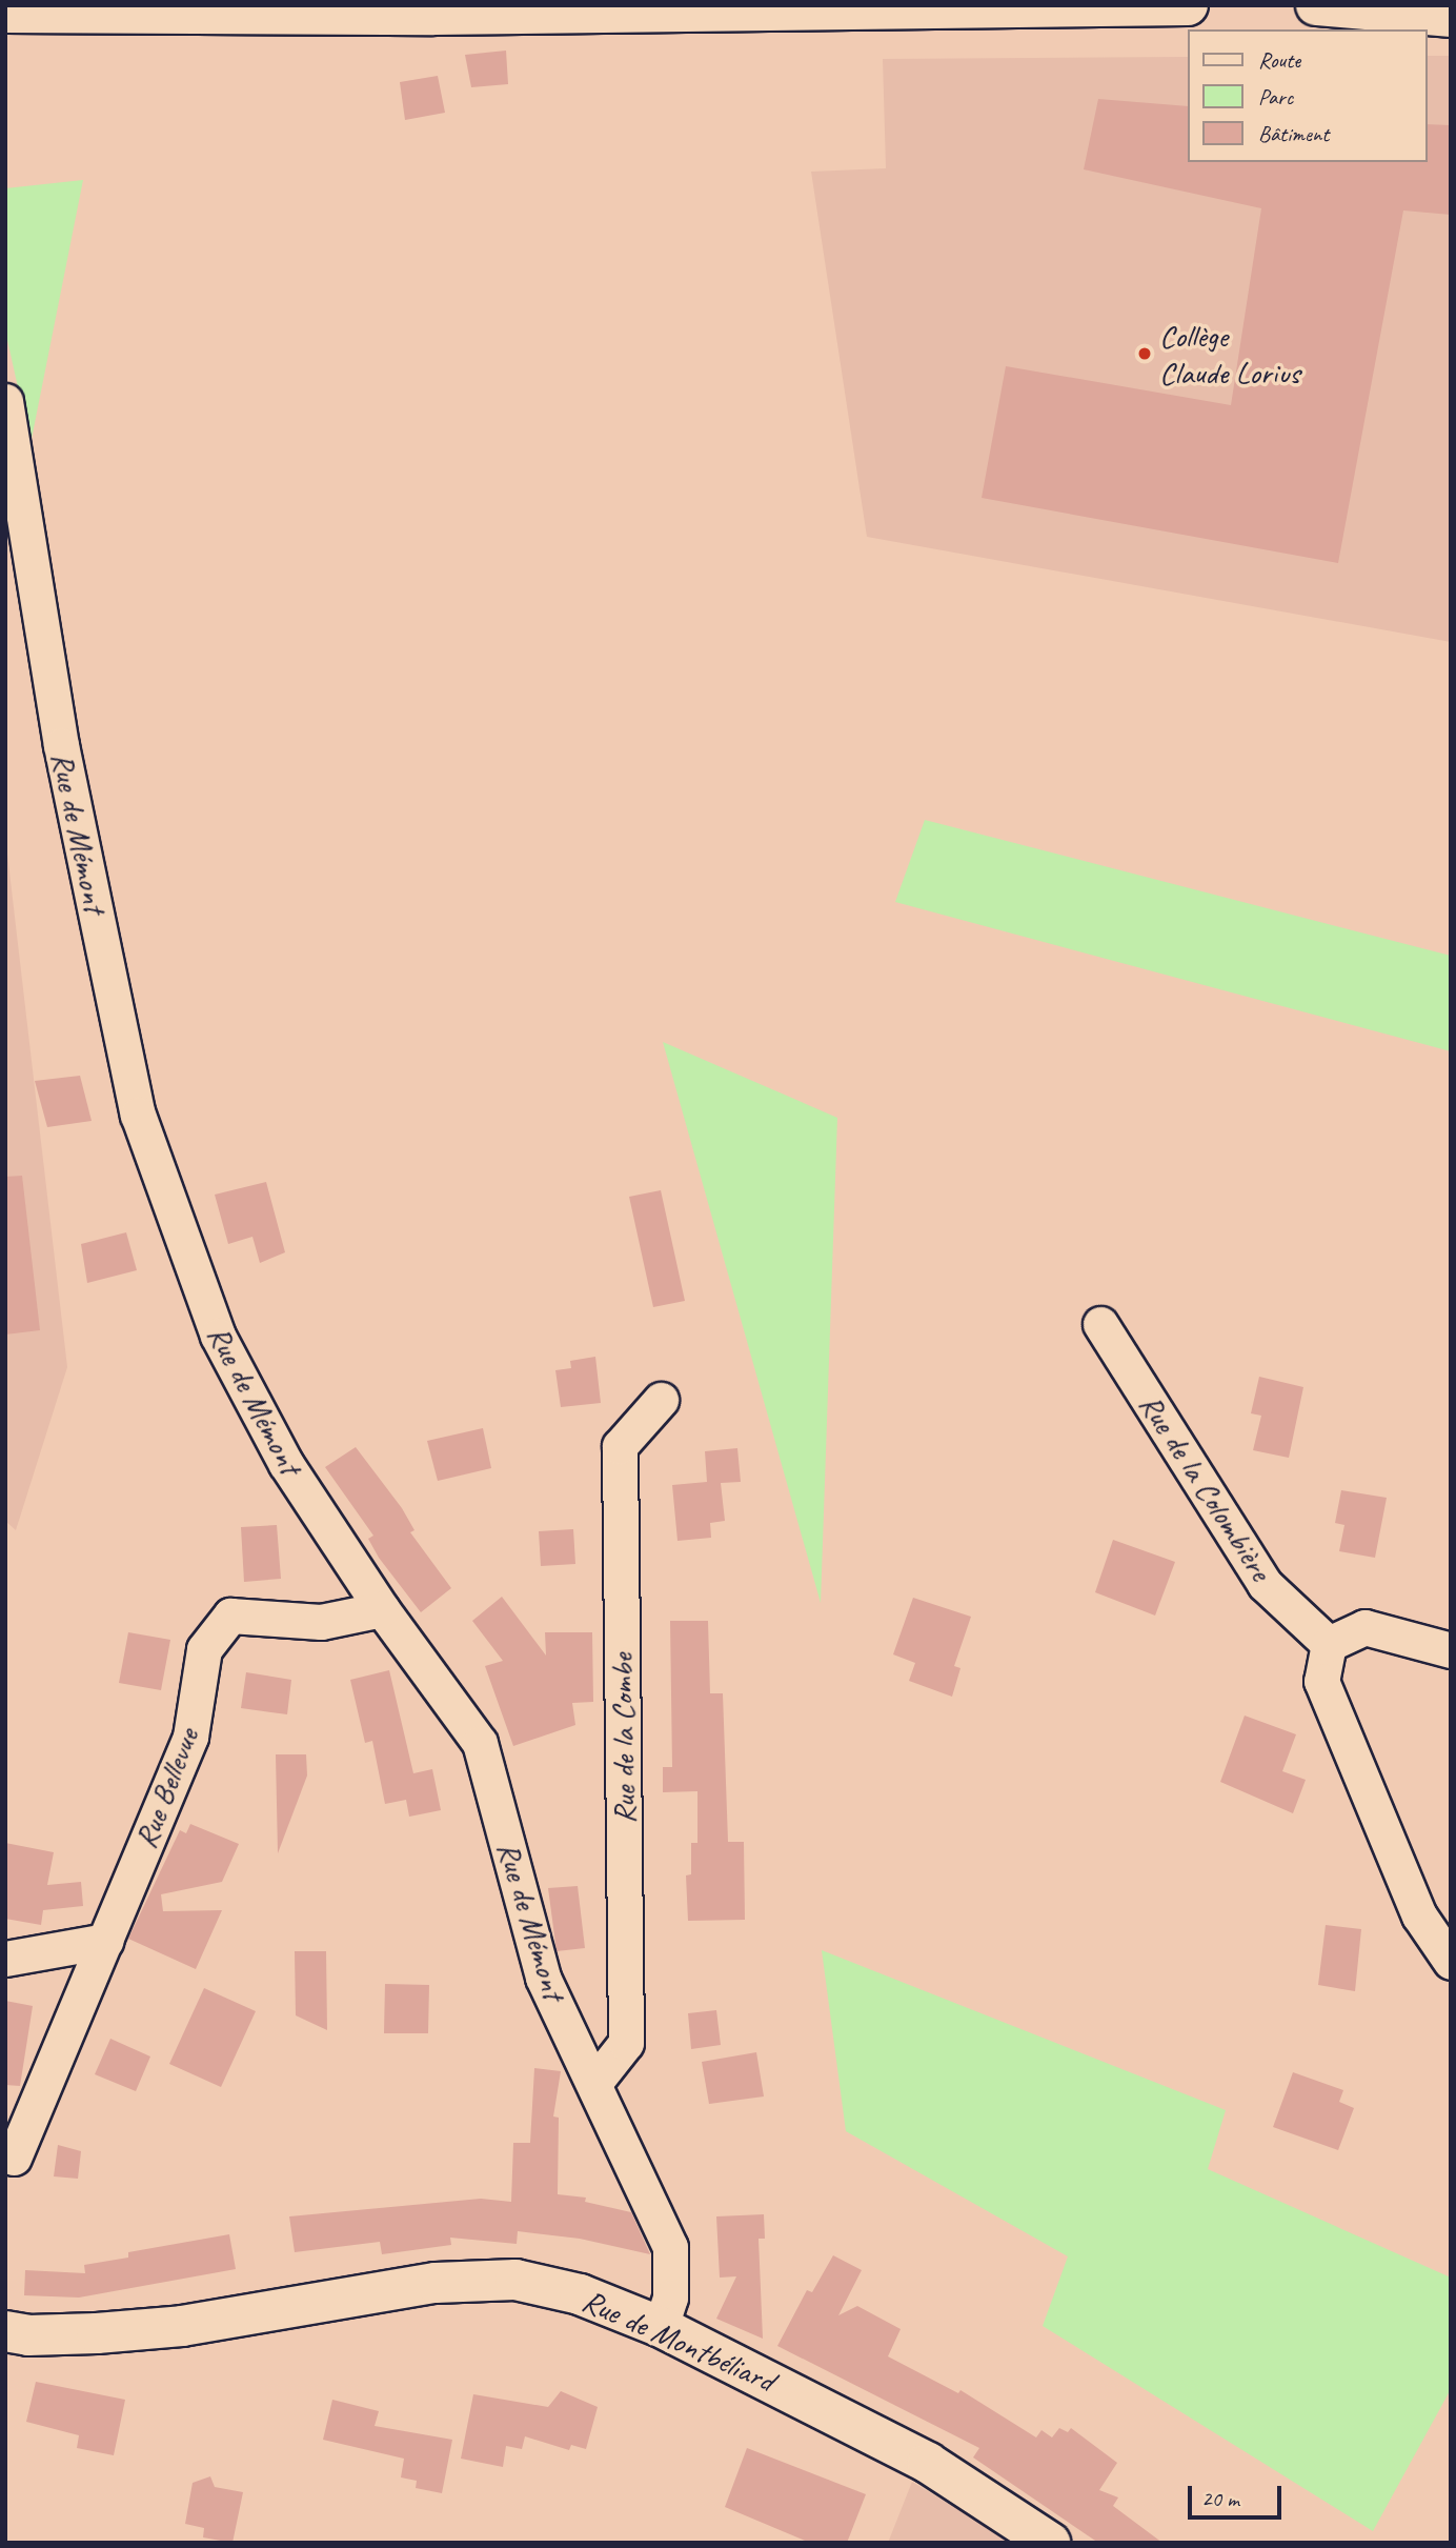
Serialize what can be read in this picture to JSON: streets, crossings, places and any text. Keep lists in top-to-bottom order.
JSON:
{
  "streets": {
    "street": [
      "Rue de Mémont",
      "Rue de la Colombière",
      "Rue de la Combe",
      "Rue Bellevue",
      "Rue de Montbéliard"
    ]
  },
  "crossings": [
    ["Rue de Mémont", "Rue de la Combe"],
    ["Rue de Mémont", "Rue Bellevue"],
    ["Rue de Mémont", "Rue de Montbéliard"]
  ],
  "places": ["Collège Claude Lorius"],
  "legend": ["Route", "Parc", "Bâtiment"],
  "scale_bar": "20 m"
}
